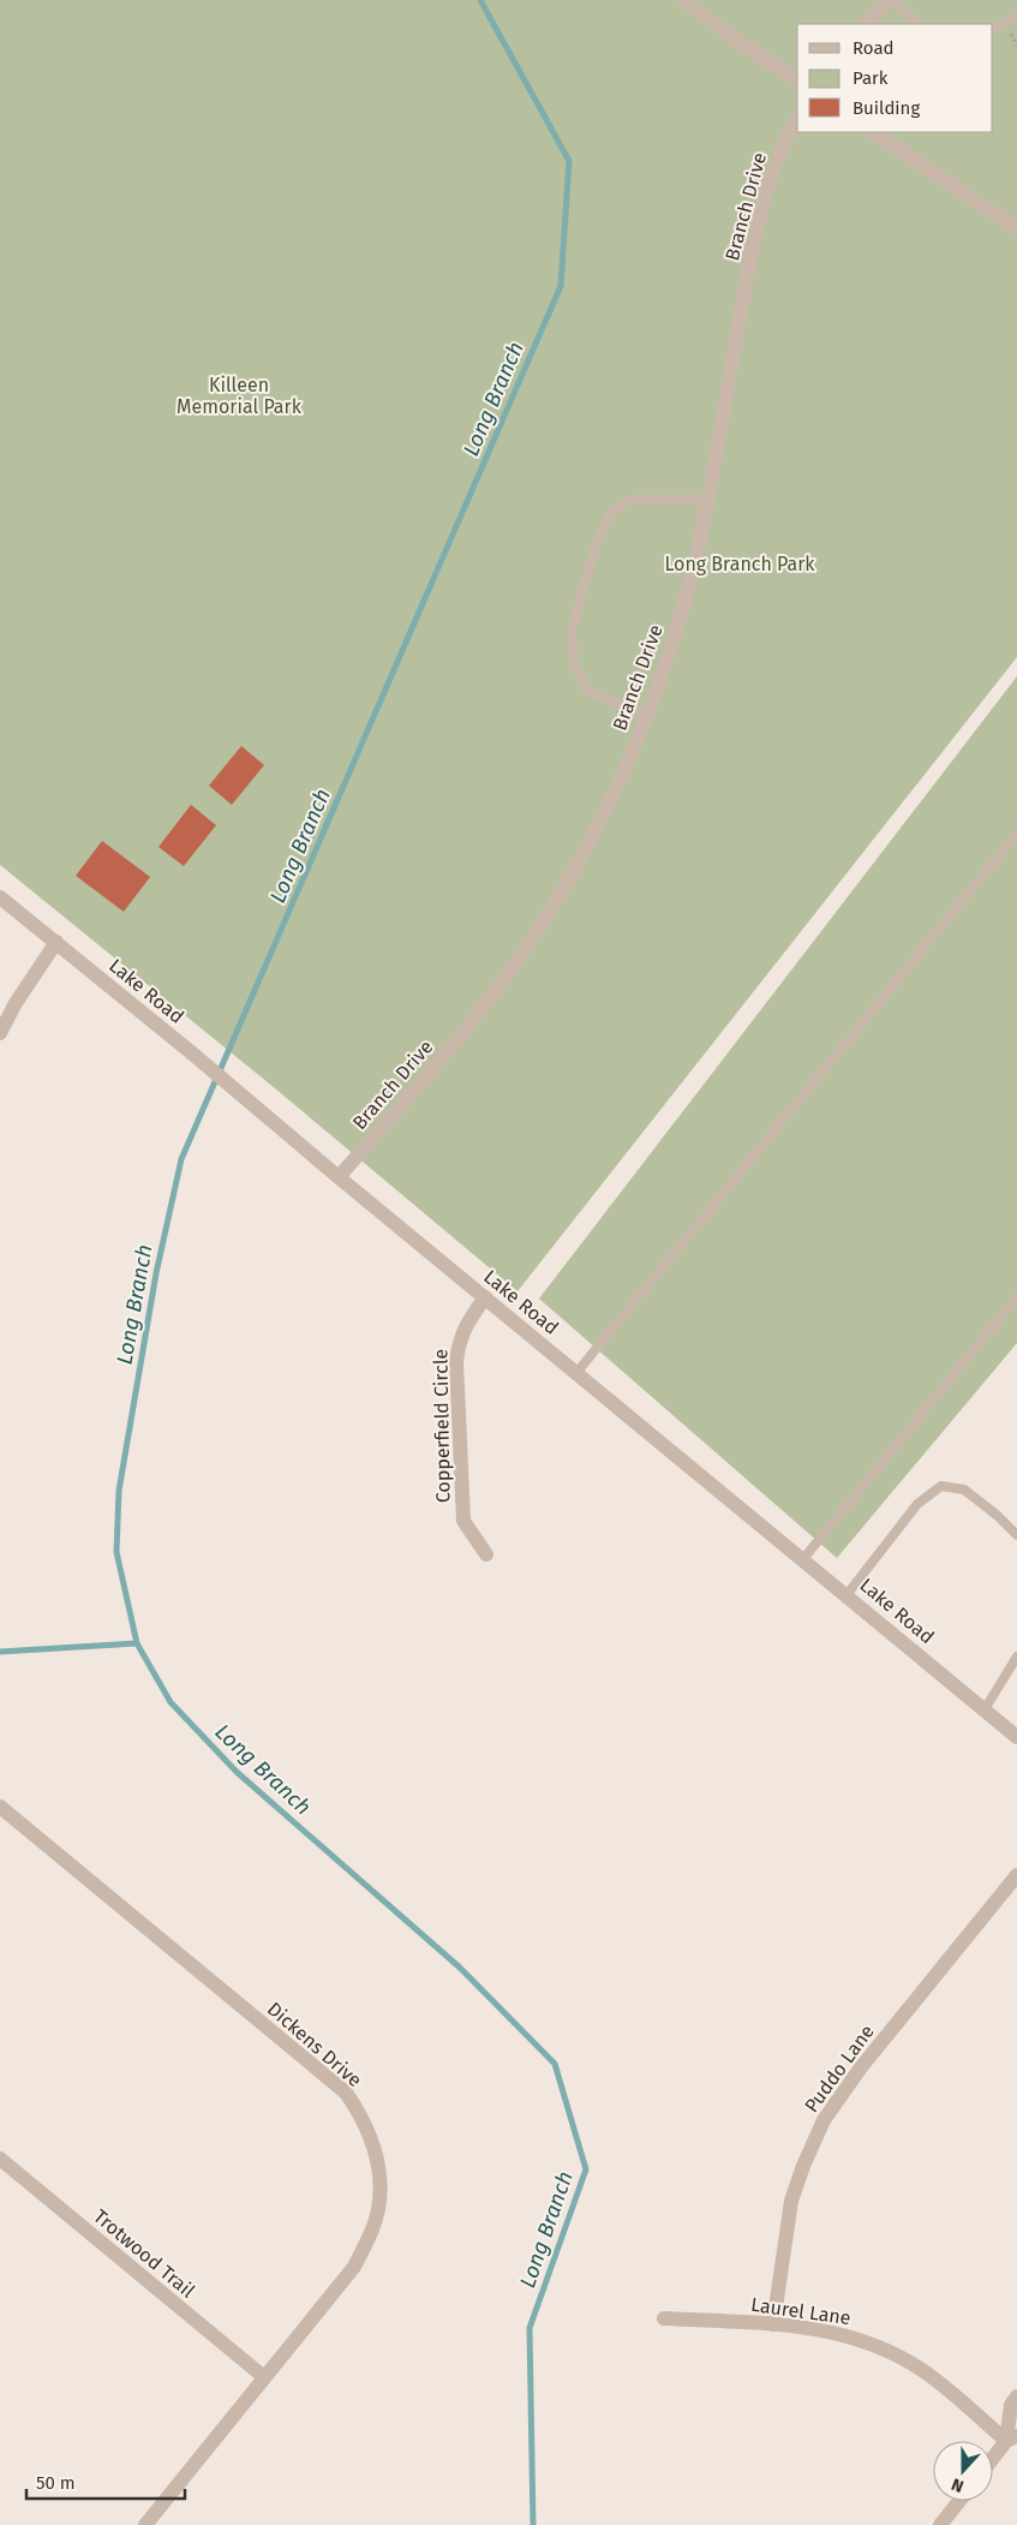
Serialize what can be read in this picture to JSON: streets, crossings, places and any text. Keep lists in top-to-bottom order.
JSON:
{
  "streets": {
    "street": [
      "Branch Drive",
      "Lake Road",
      "Copperfield Circle",
      "Dickens Drive",
      "Puddo Lane",
      "Trotwood Trail",
      "Laurel Lane"
    ]
  },
  "crossings": [
    ["Branch Drive", "Lake Road"],
    ["Lake Road", "Copperfield Circle"],
    ["Dickens Drive", "Trotwood Trail"],
    ["Puddo Lane", "Laurel Lane"]
  ],
  "water": ["Long Branch"],
  "parks": ["Killeen Memorial Park", "Long Branch Park"],
  "legend": ["Road", "Park", "Building"],
  "scale_bar": "50 m",
  "north": "bottom"
}
